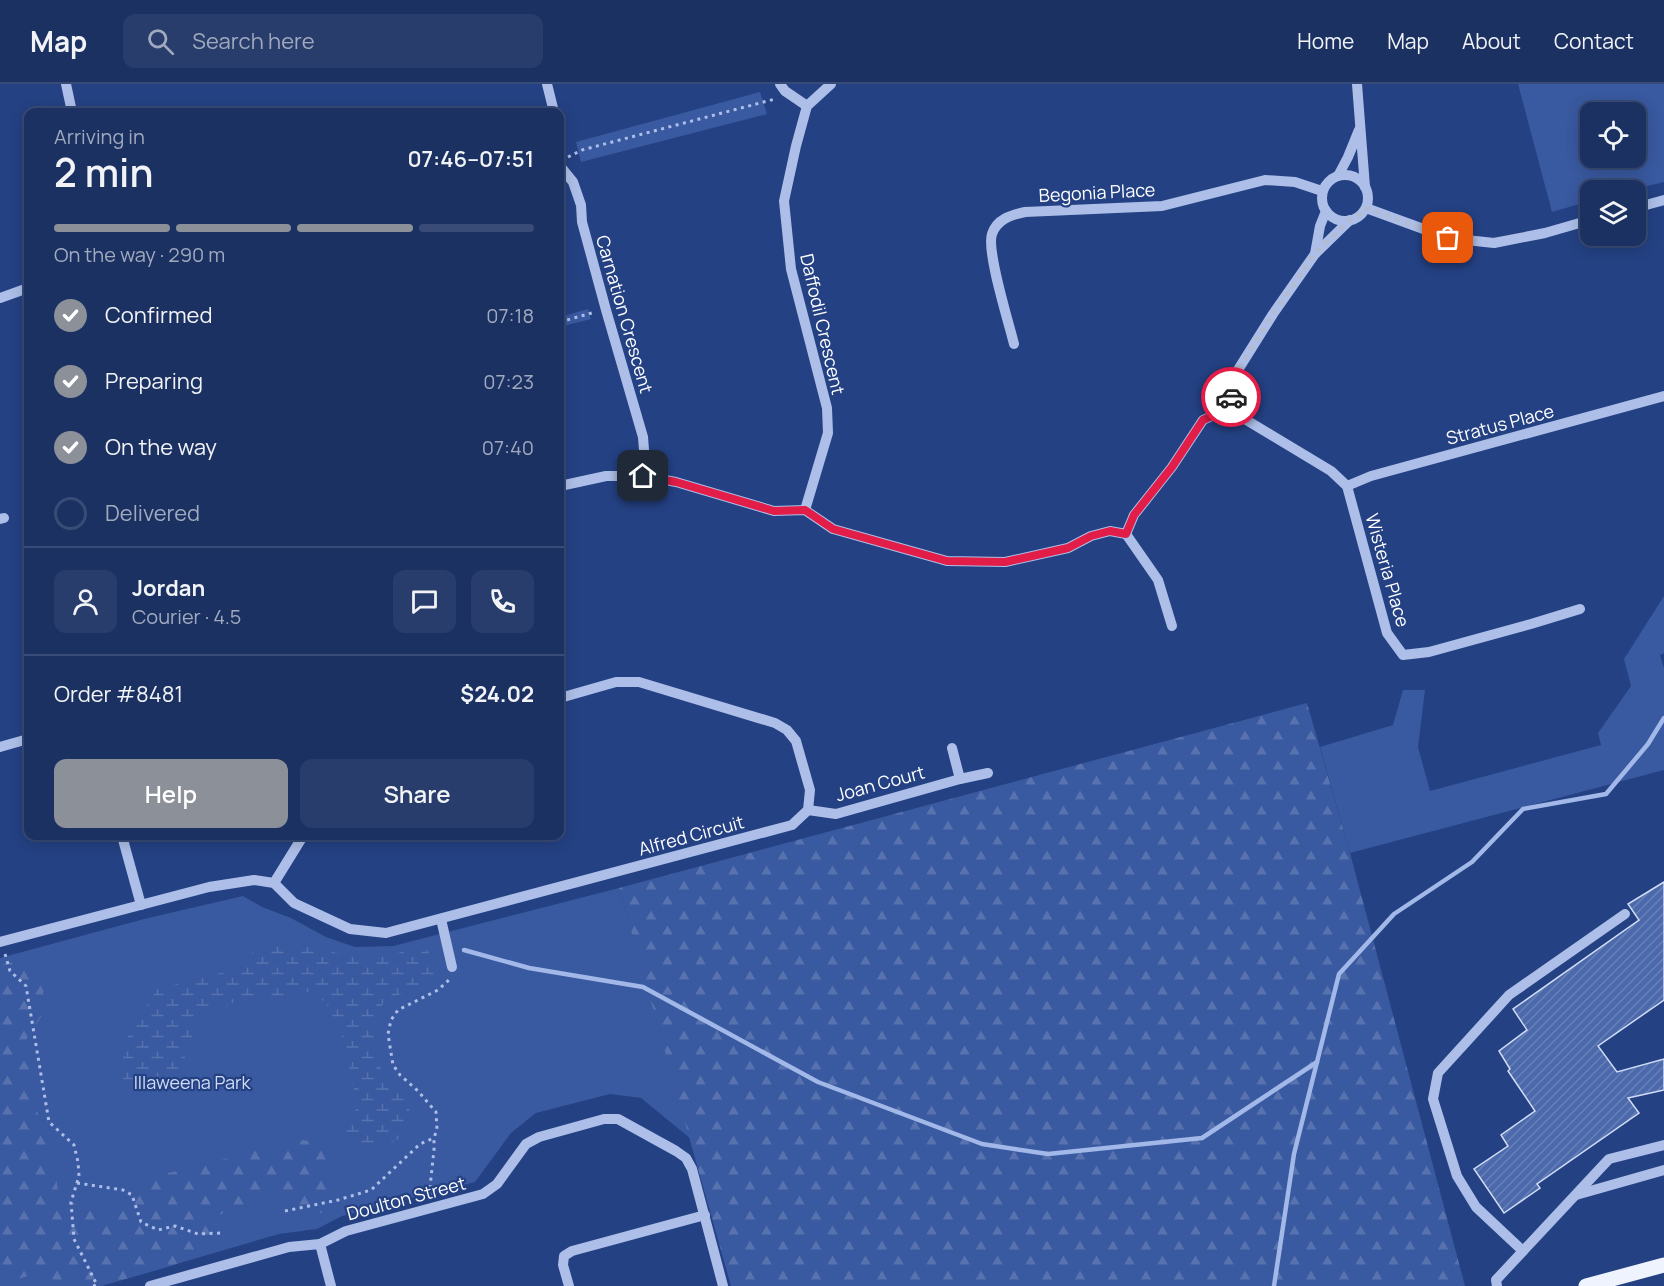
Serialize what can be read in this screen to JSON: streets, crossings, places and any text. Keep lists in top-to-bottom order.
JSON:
{
  "streets": {
    "street": [
      "Begonia Place",
      "Carnation Crescent",
      "Daffodil Crescent",
      "Stratus Place",
      "Wisteria Place",
      "Joan Court",
      "Alfred Circuit",
      "Doulton Street"
    ]
  },
  "crossings": [
    ["Stratus Place", "Wisteria Place"],
    ["Joan Court", "Alfred Circuit"]
  ],
  "parks": ["Illaweena Park"],
  "page": {
    "header": "Map",
    "search": "Search here",
    "nav": [
      "Home",
      "Map",
      "About",
      "Contact"
    ],
    "heading": ["2 min", "Arriving in", "07:46–07:51"],
    "panel": [
      "Jordan",
      "Courier · 4.5",
      "Order #8481",
      "$24.02"
    ],
    "bar": "On the way · 290 m",
    "list": [
      ["Confirmed", "07:18"],
      ["Preparing", "07:23"],
      ["On the way", "07:40"],
      "Delivered"
    ],
    "buttons": ["Help", "Share"]
  }
}
